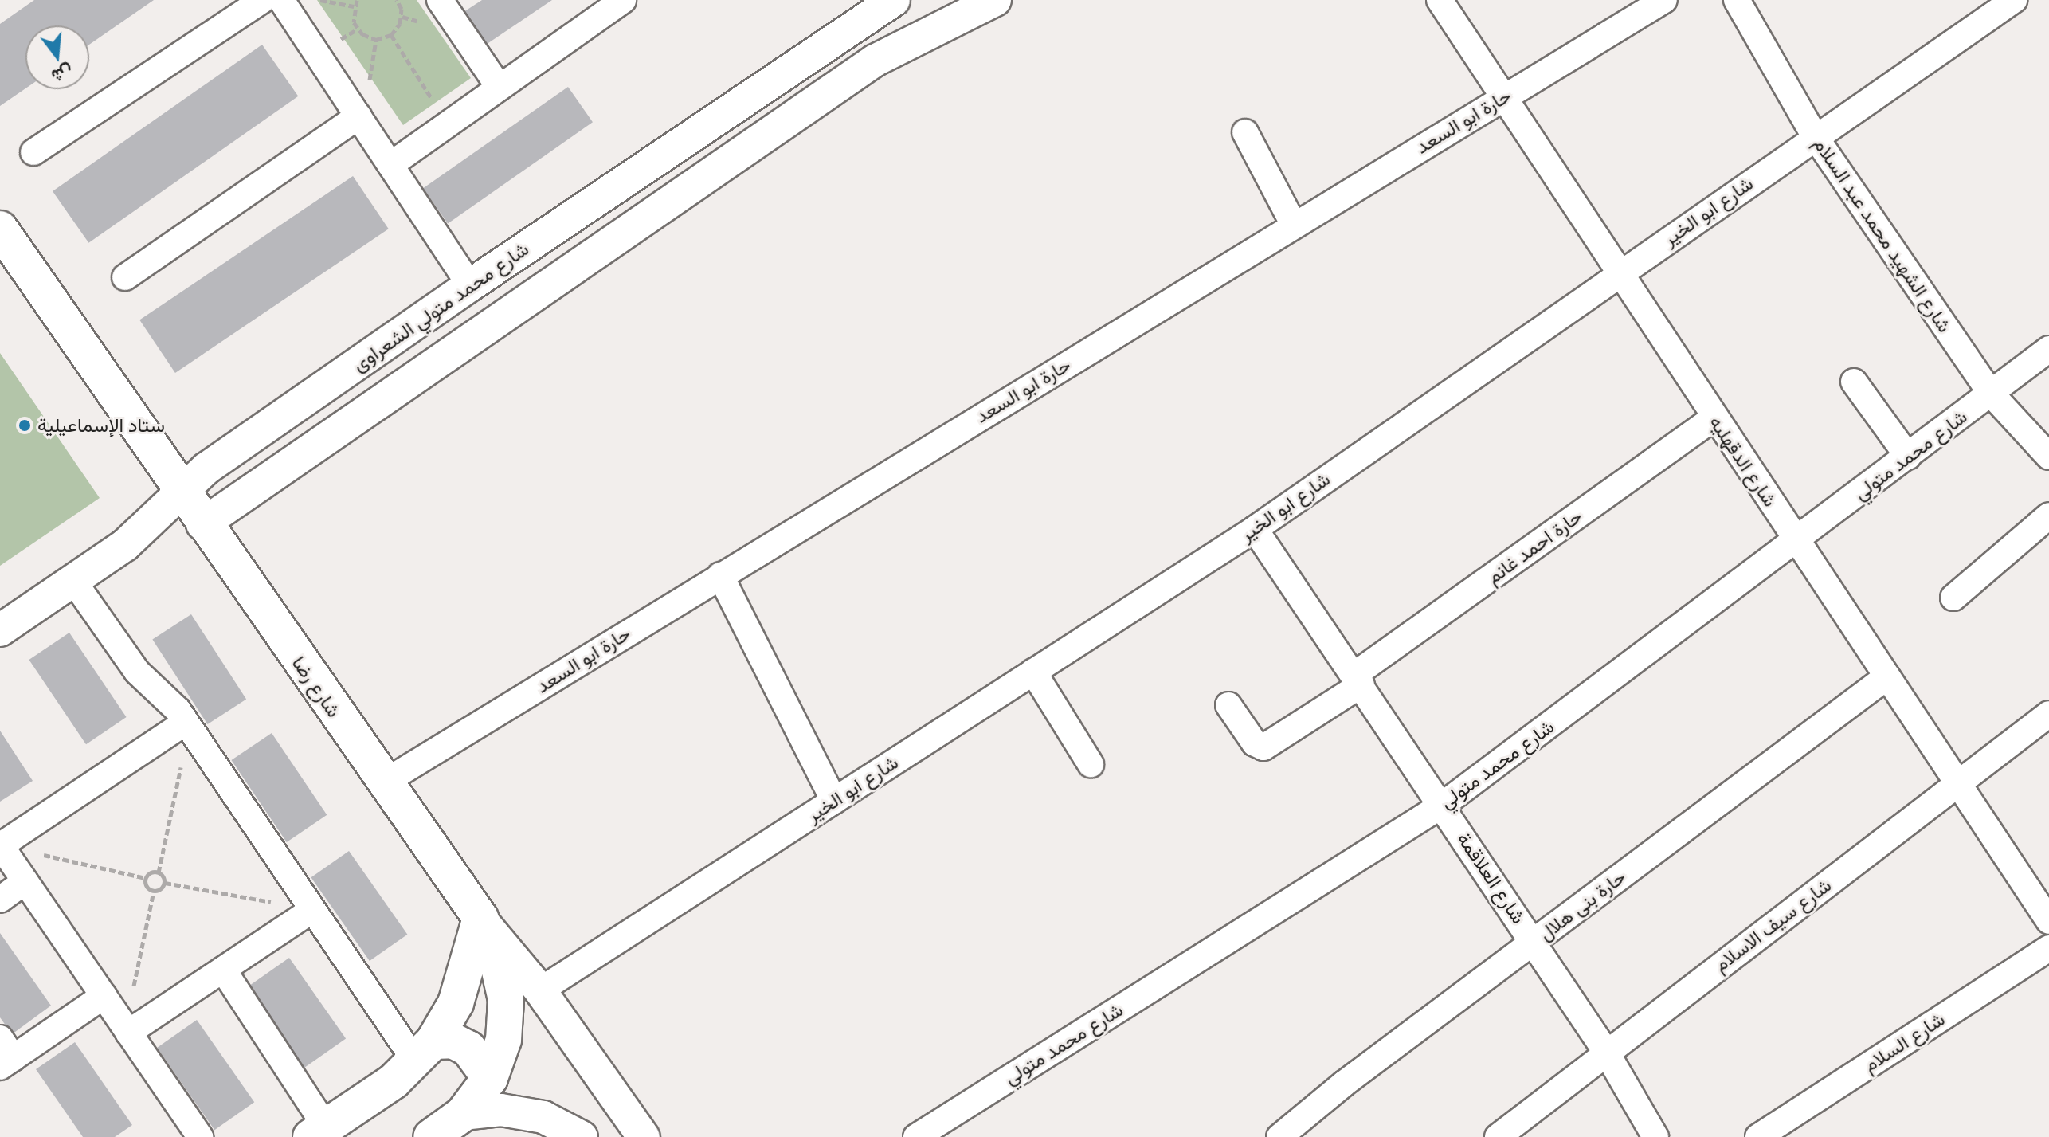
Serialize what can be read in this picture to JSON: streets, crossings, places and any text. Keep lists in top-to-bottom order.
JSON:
{
  "streets": {
    "main road": ["شارع رضا"],
    "street": [
      "حارة ابو السعد",
      "شارع ابو الخير",
      "شارع الشهيد محمد عبد السلام",
      "شارع محمد متولي الشعراوى",
      "شارع محمد متولي",
      "شارع الدقهليه",
      "حارة احمد غانم",
      "شارع العلاقمة",
      "حارة بنى هلال",
      "شارع سيف الاسلام",
      "شارع السلام"
    ]
  },
  "crossings": [
    ["حارة ابو السعد", "شارع الدقهليه"],
    ["حارة ابو السعد", "شارع رضا"],
    ["شارع ابو الخير", "شارع الشهيد محمد عبد السلام"],
    ["شارع ابو الخير", "شارع الدقهليه"],
    ["شارع ابو الخير", "شارع رضا"],
    ["شارع ابو الخير", "شارع العلاقمة"],
    ["شارع الشهيد محمد عبد السلام", "شارع محمد متولي"],
    ["شارع محمد متولي الشعراوى", "شارع رضا"],
    ["شارع محمد متولي", "شارع الدقهليه"],
    ["شارع محمد متولي", "شارع العلاقمة"],
    ["شارع الدقهليه", "حارة احمد غانم"],
    ["شارع الدقهليه", "حارة بنى هلال"],
    ["شارع الدقهليه", "شارع سيف الاسلام"],
    ["حارة احمد غانم", "شارع العلاقمة"],
    ["شارع العلاقمة", "حارة بنى هلال"],
    ["شارع العلاقمة", "شارع سيف الاسلام"]
  ],
  "places": ["ستاد الإسماعيلية"],
  "north": "bottom"
}
